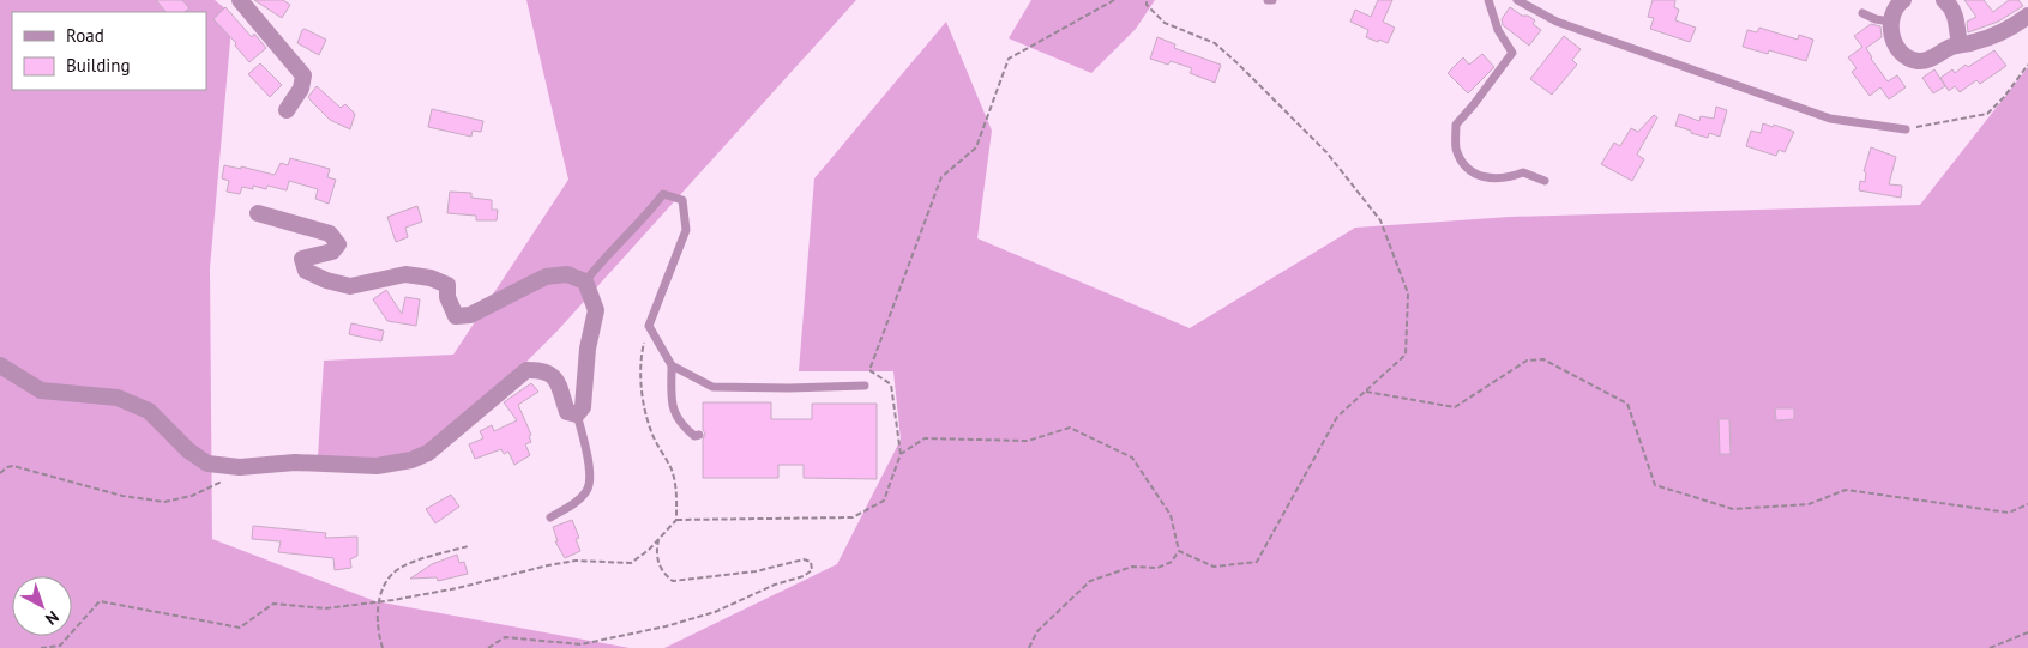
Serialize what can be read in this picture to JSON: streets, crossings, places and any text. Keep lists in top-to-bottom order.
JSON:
{
  "legend": ["Road", "Building"],
  "north": "bottom right"
}
